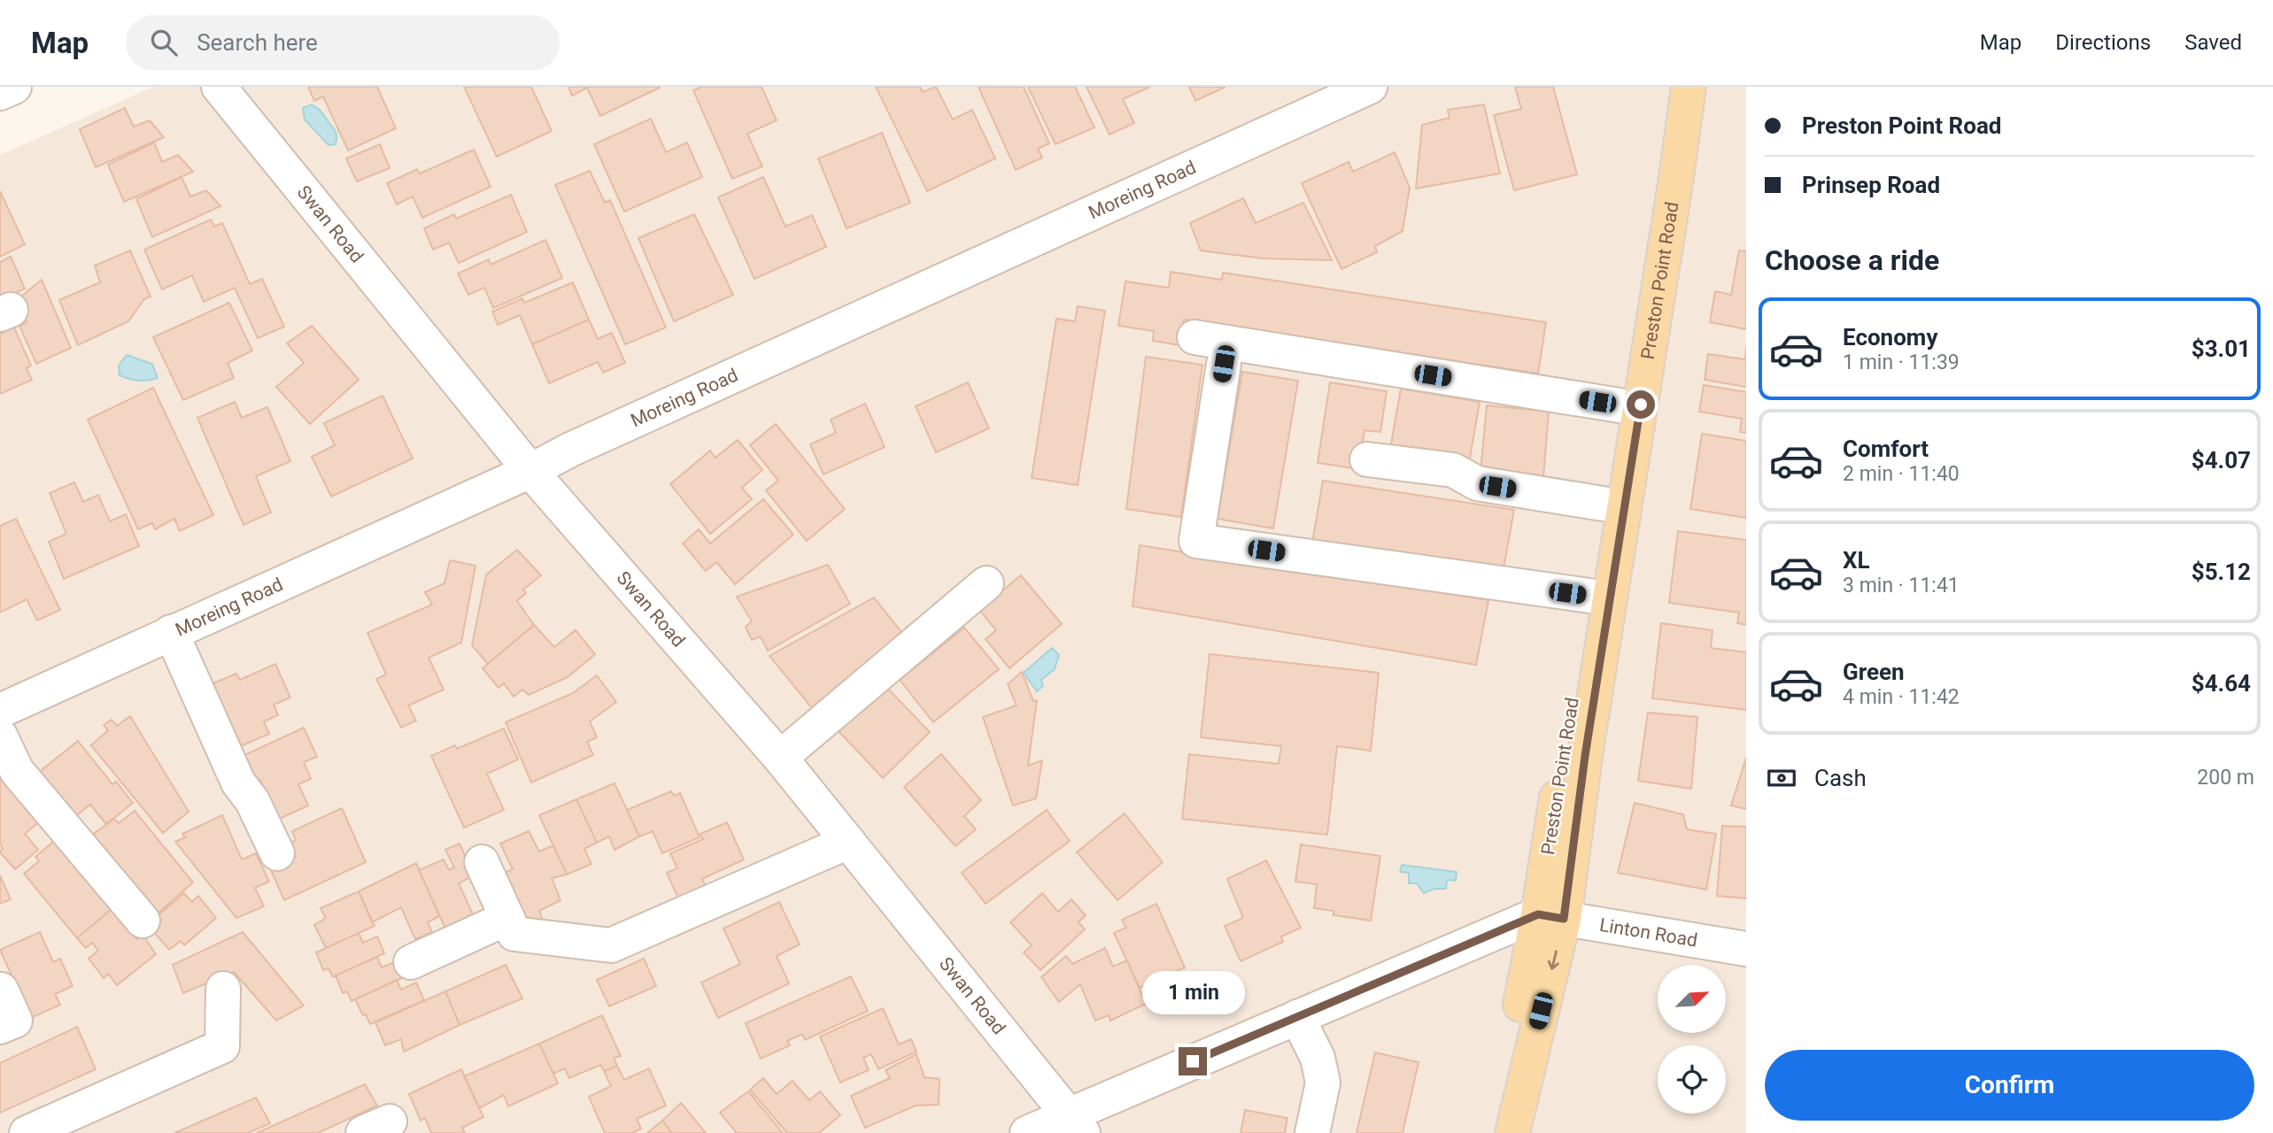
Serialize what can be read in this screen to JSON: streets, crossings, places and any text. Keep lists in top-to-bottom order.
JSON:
{
  "streets": {
    "main road": ["Preston Point Road"],
    "street": ["Moreing Road", "Swan Road", "Linton Road"]
  },
  "crossings": [
    ["Moreing Road", "Swan Road"],
    ["Preston Point Road", "Linton Road"]
  ],
  "north": "top right",
  "page": {
    "header": "Map",
    "search": "Search here",
    "nav": ["Map", "Directions", "Saved"],
    "banner": ["Preston Point Road", "Prinsep Road"],
    "heading": "Choose a ride",
    "list": [
      {
        "name": "Economy",
        "note": "1 min · 11:39",
        "value": "$3.01"
      },
      {
        "name": "Comfort",
        "note": "2 min · 11:40",
        "value": "$4.07"
      },
      {
        "name": "XL",
        "note": "3 min · 11:41",
        "value": "$5.12"
      },
      {
        "name": "Green",
        "note": "4 min · 11:42",
        "value": "$4.64"
      }
    ],
    "pay": ["Cash", "200 m"],
    "bubble": "1 min",
    "buttons": "Confirm"
  }
}
